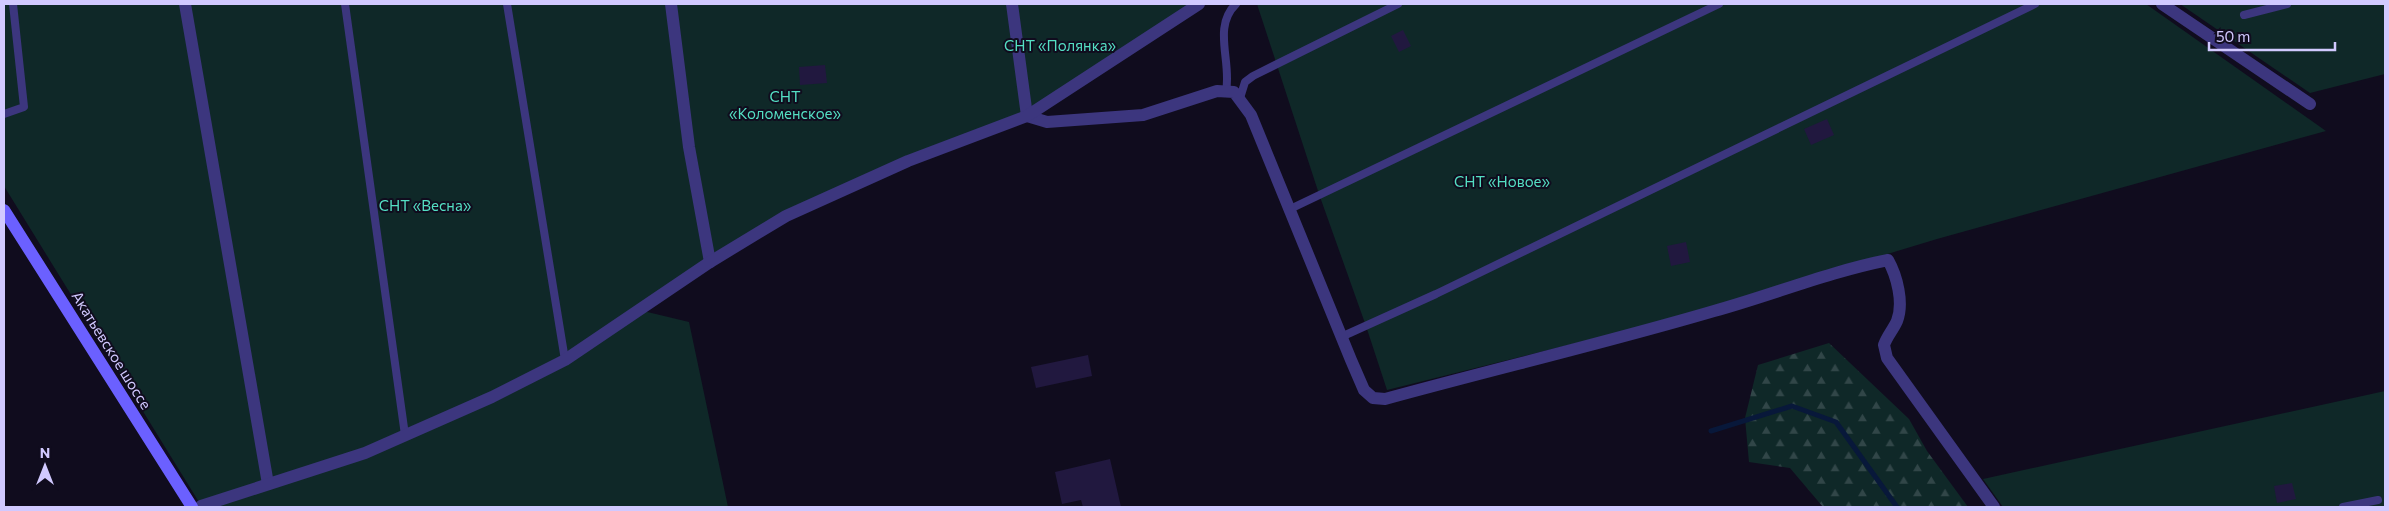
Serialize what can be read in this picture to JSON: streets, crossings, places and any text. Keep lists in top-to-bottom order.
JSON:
{
  "streets": {
    "main road": ["Акатьевское шоссе"]
  },
  "parks": [
    "СНТ «Полянка»",
    "СНТ «Коломенское»",
    "СНТ «Новое»",
    "СНТ «Весна»"
  ],
  "scale_bar": "50 m",
  "north": "top"
}
